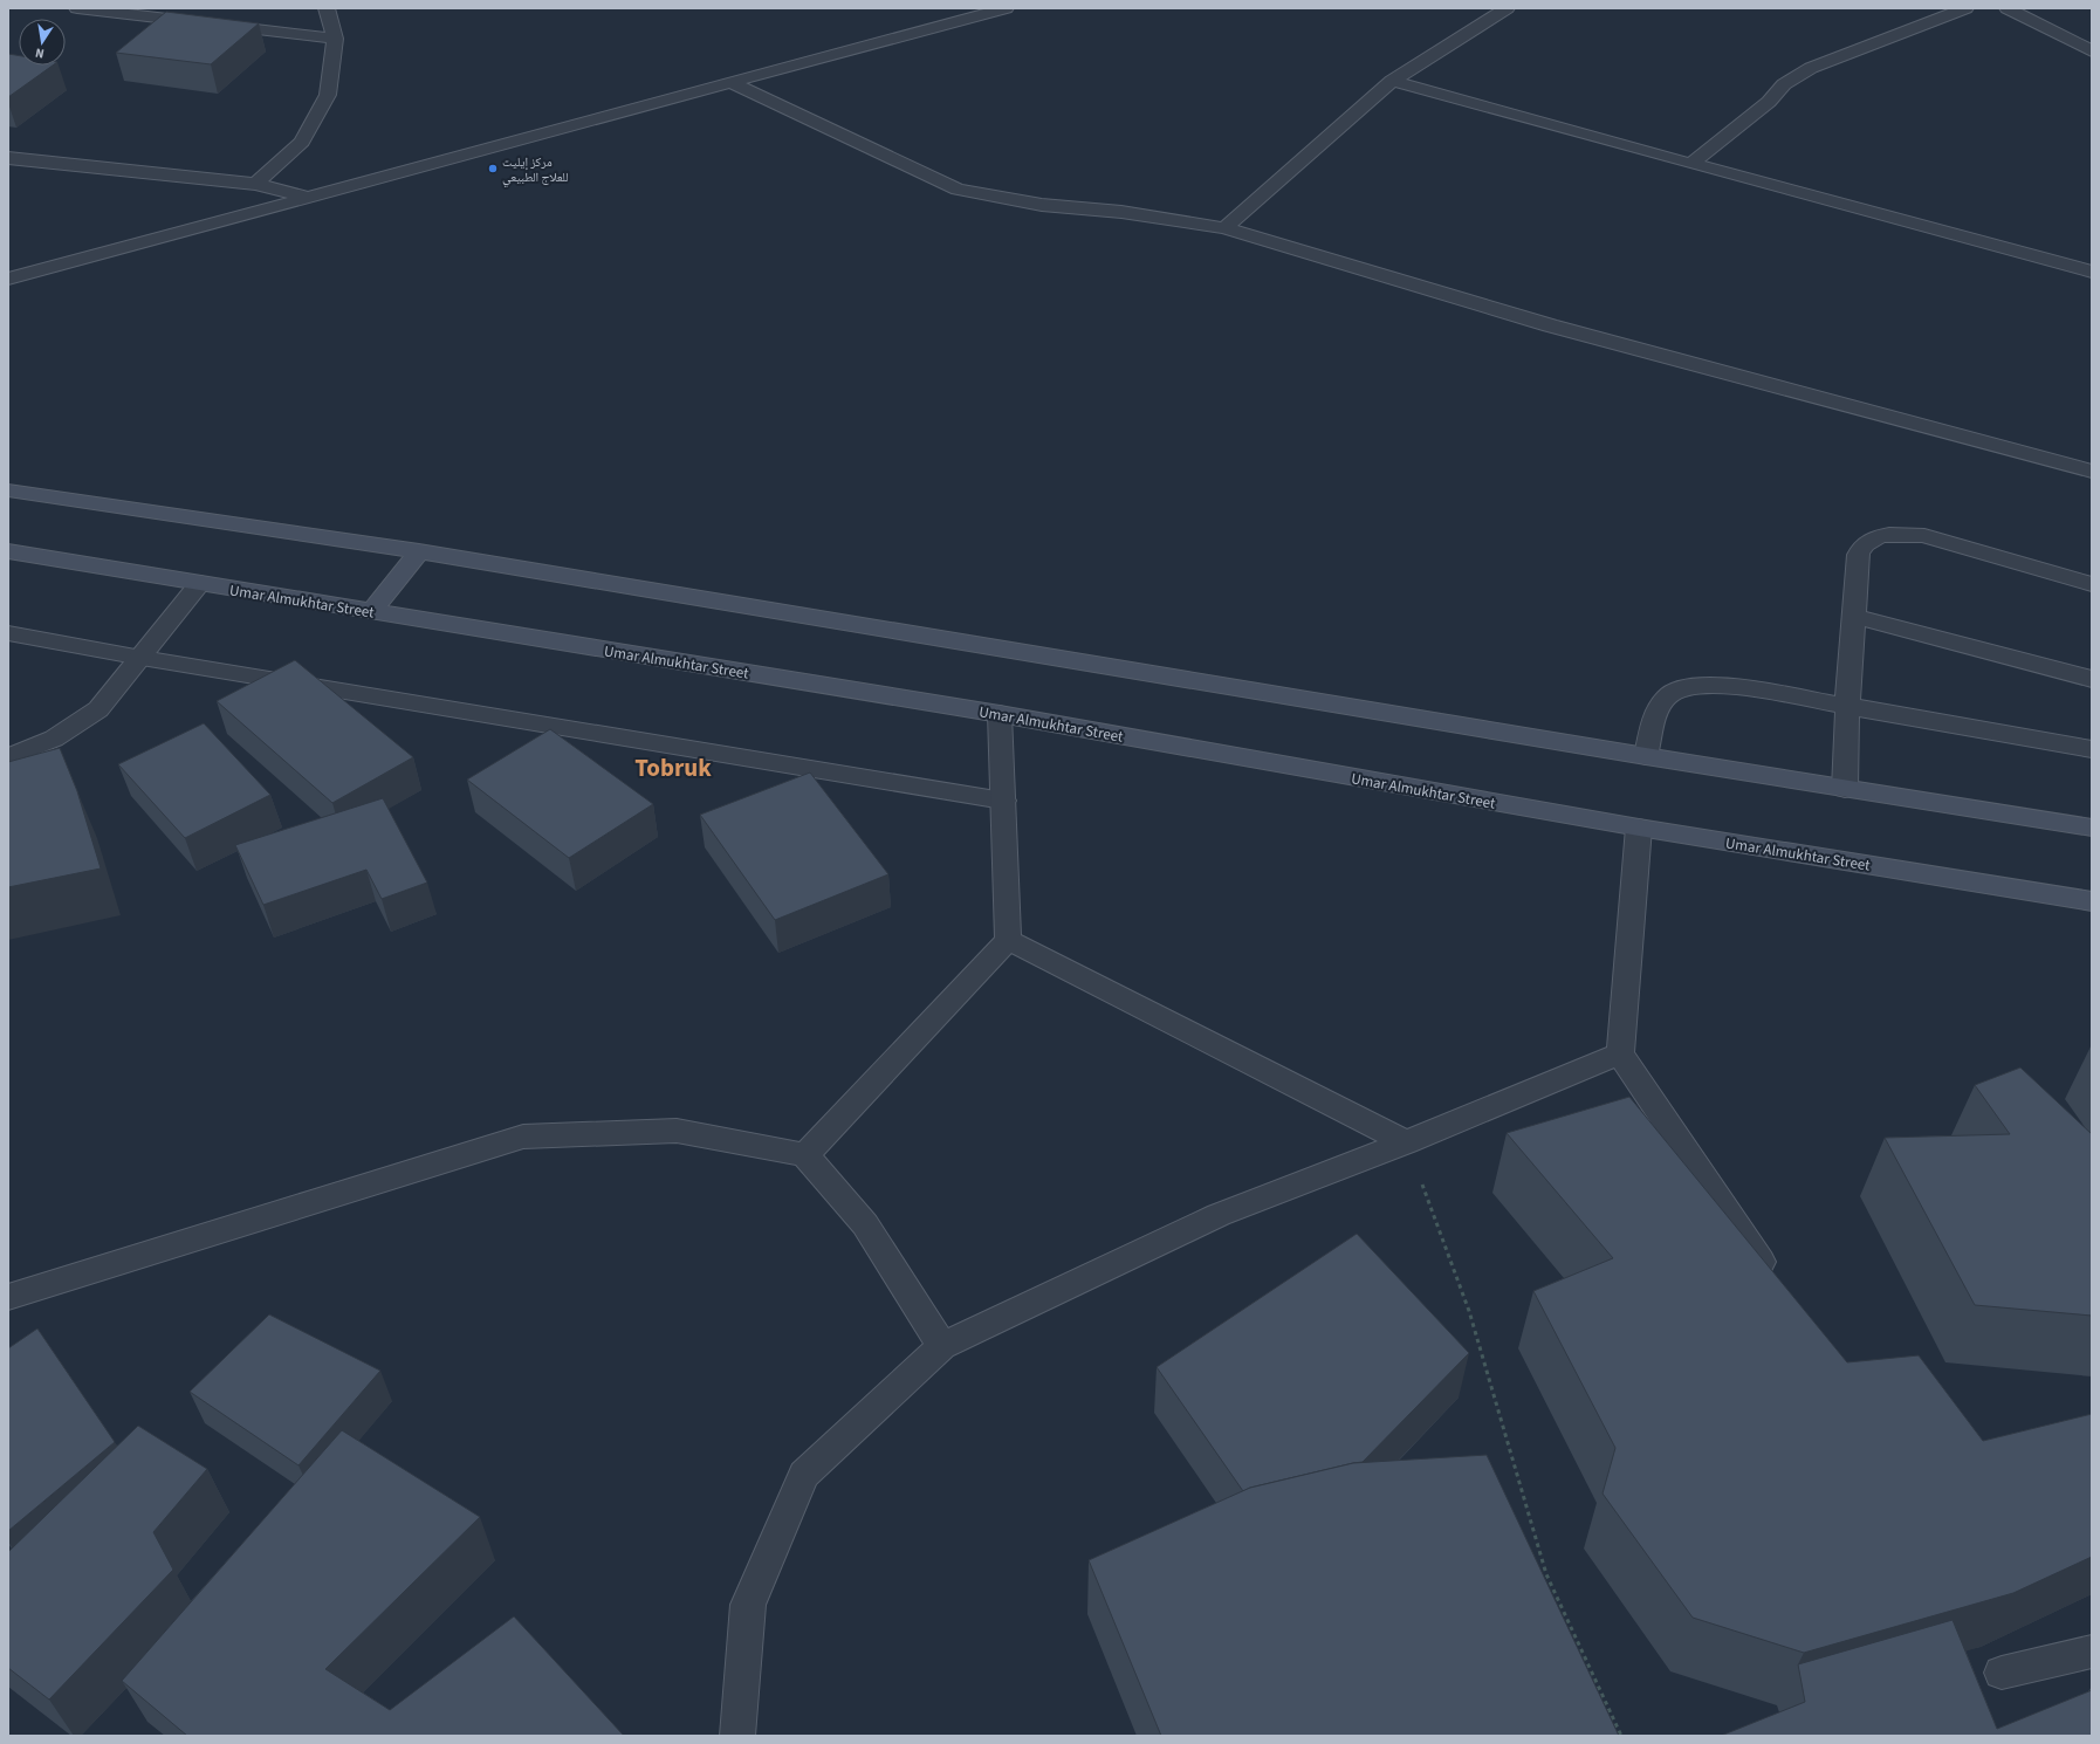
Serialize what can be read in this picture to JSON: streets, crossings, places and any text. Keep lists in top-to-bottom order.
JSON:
{
  "streets": {
    "street": ["Umar Almukhtar Street"]
  },
  "districts": ["Tobruk"],
  "places": ["مركز إيليت للعلاج الطبيعي"],
  "north": "bottom"
}
